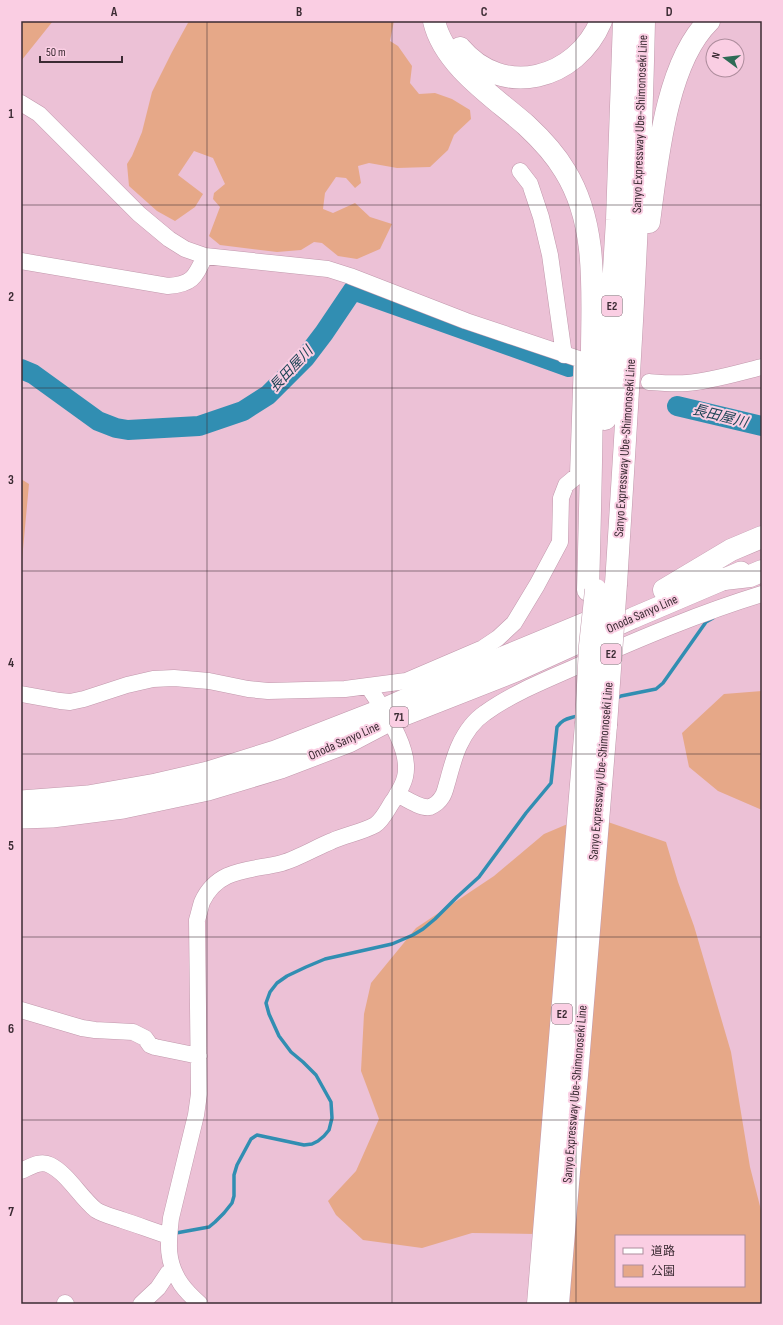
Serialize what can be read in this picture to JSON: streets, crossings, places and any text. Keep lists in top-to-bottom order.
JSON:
{
  "streets": {
    "highway": ["Sanyo Expressway Ube-Shimonoseki Line", "E2"],
    "main road": ["Onoda Sanyo Line", "71"]
  },
  "water": ["長田屋川"],
  "legend": ["道路", "公園"],
  "scale_bar": "50 m",
  "north": "left",
  "grid": {
    "columns": [
      "A",
      "B",
      "C",
      "D"
    ],
    "rows": [
      "1",
      "2",
      "3",
      "4",
      "5",
      "6",
      "7"
    ]
  }
}
